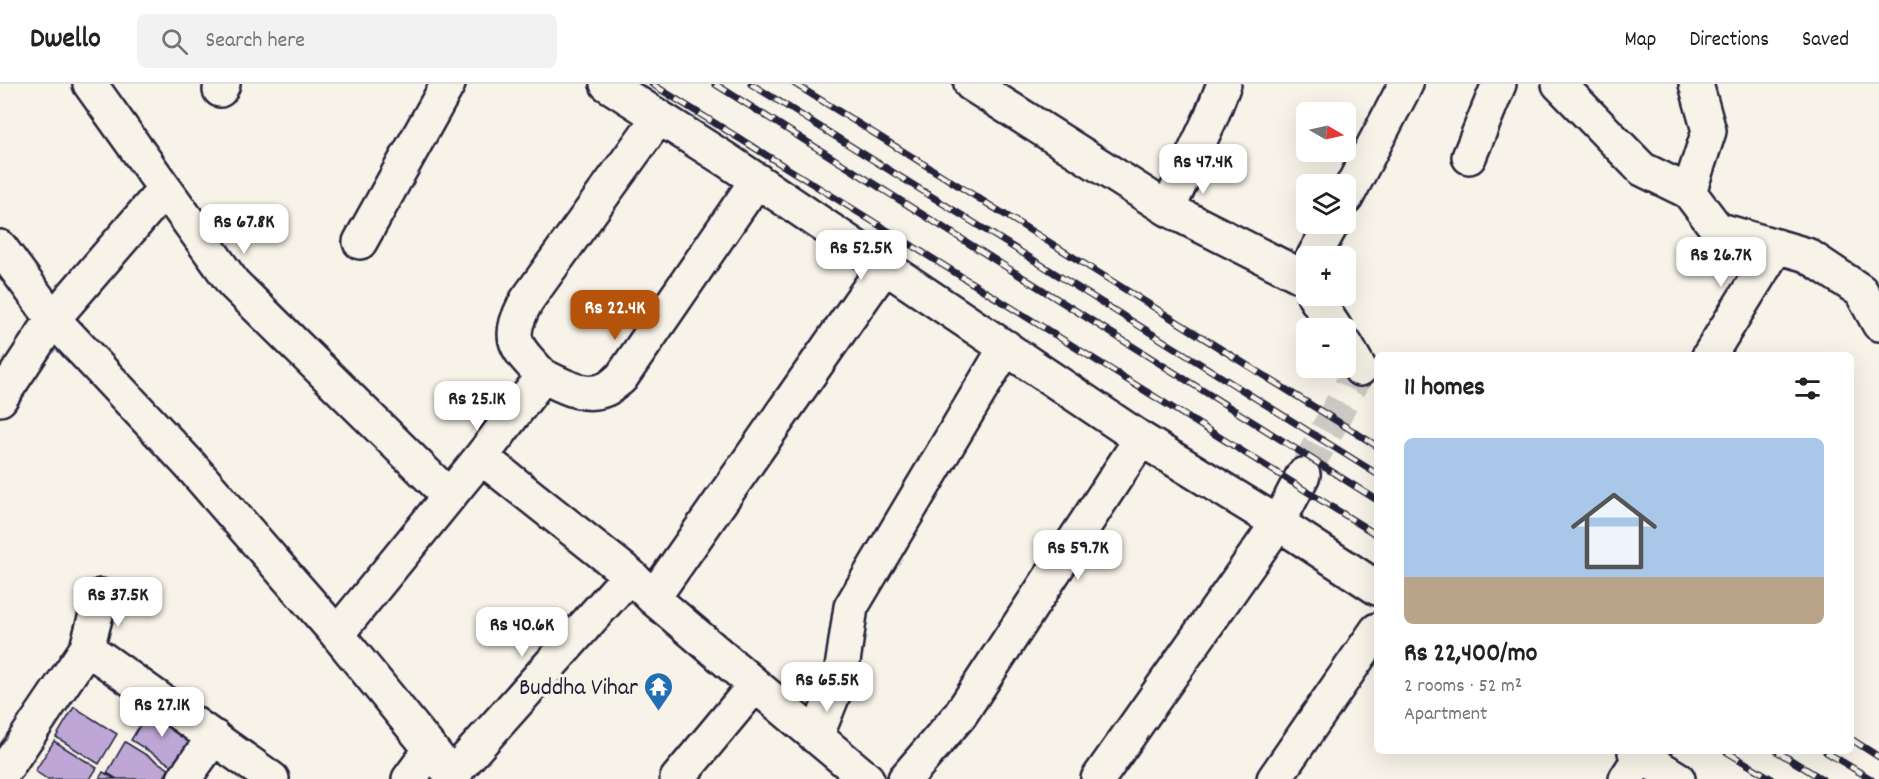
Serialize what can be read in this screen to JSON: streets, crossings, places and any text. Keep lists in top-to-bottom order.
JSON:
{
  "places": {
    "temple": ["Buddha Vihar"]
  },
  "north": "right",
  "page": {
    "header": "Dwello",
    "search": "Search here",
    "nav": ["Map", "Directions", "Saved"],
    "map_buttons": ["+", "−"],
    "price": [
      "Rs 47.4K",
      "Rs 67.8K",
      "Rs 52.5K",
      "Rs 26.7K",
      "Rs 22.4K",
      "Rs 25.1K",
      "Rs 59.7K",
      "Rs 37.5K",
      "Rs 40.6K",
      "Rs 65.5K",
      "Rs 27.1K"
    ],
    "heading": "11 homes",
    "list": [
      {
        "name": "Rs 22,400/mo",
        "note": "2 rooms · 52 m² · Apartment"
      }
    ]
  }
}
